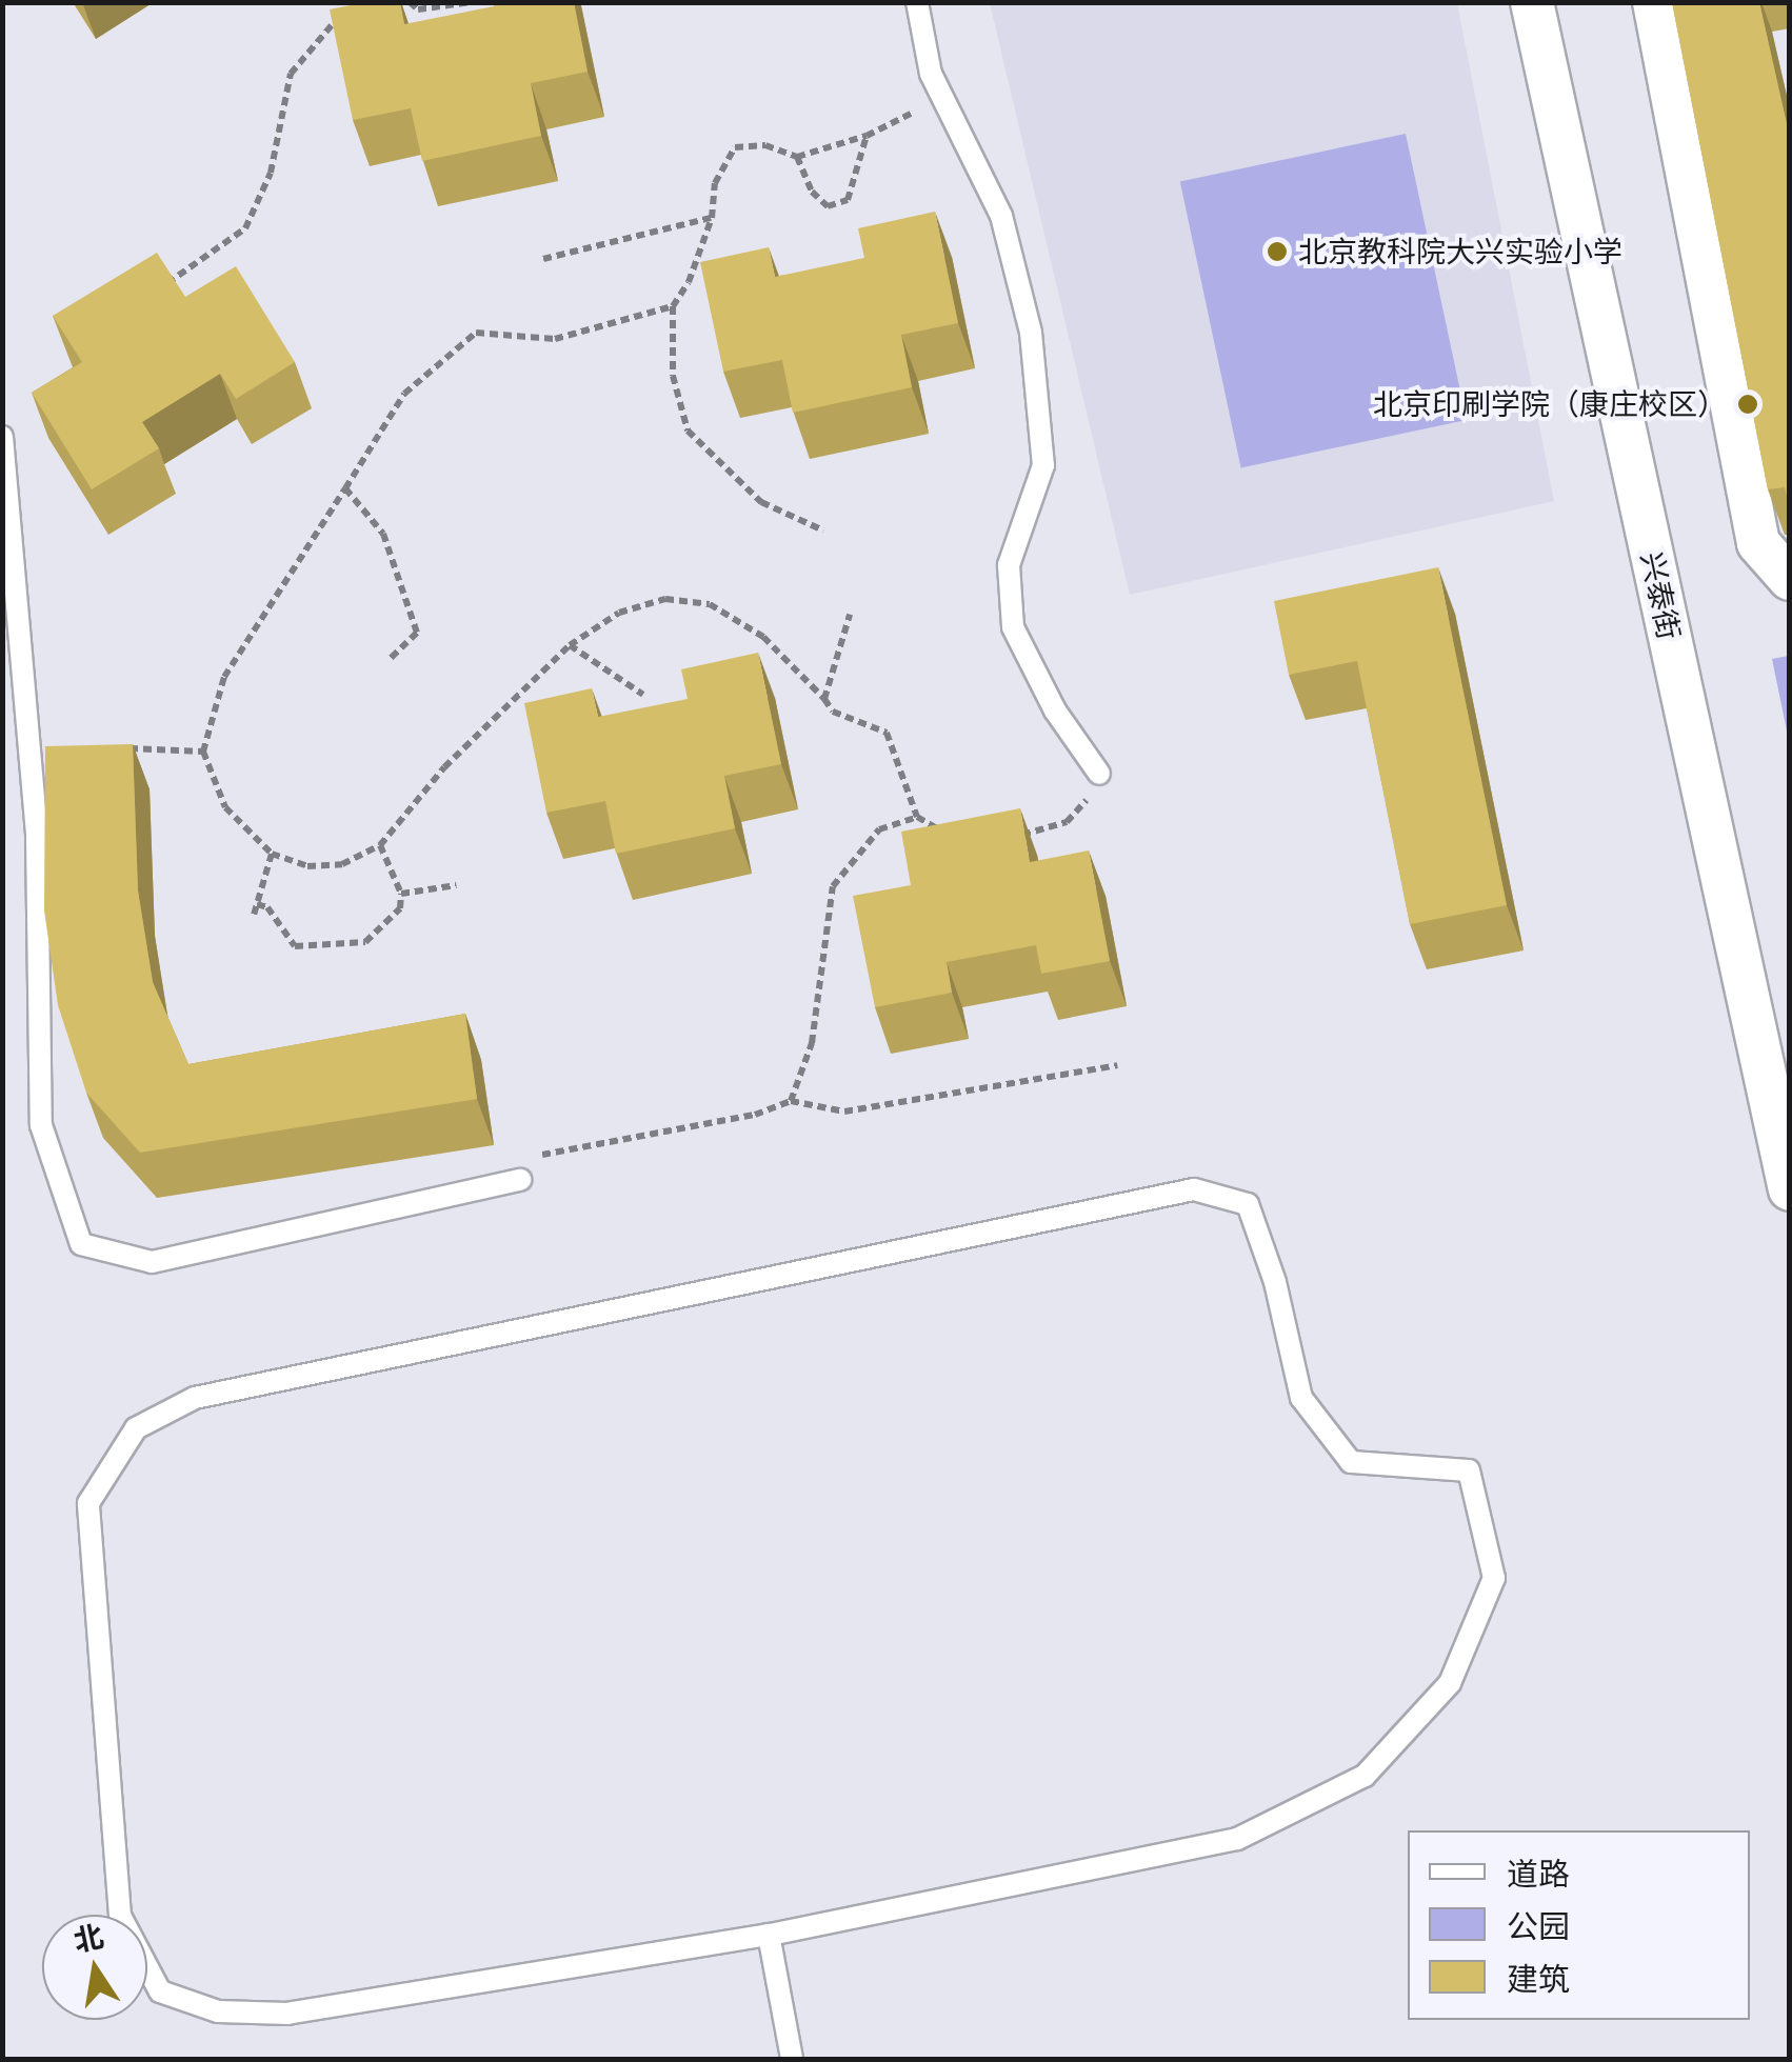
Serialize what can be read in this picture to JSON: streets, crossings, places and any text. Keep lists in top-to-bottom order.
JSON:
{
  "streets": {
    "street": ["兴泰街"]
  },
  "places": ["北京教科院大兴实验小学", "北京印刷学院（康庄校区）"],
  "legend": ["道路", "公园", "建筑"],
  "north": "top"
}
